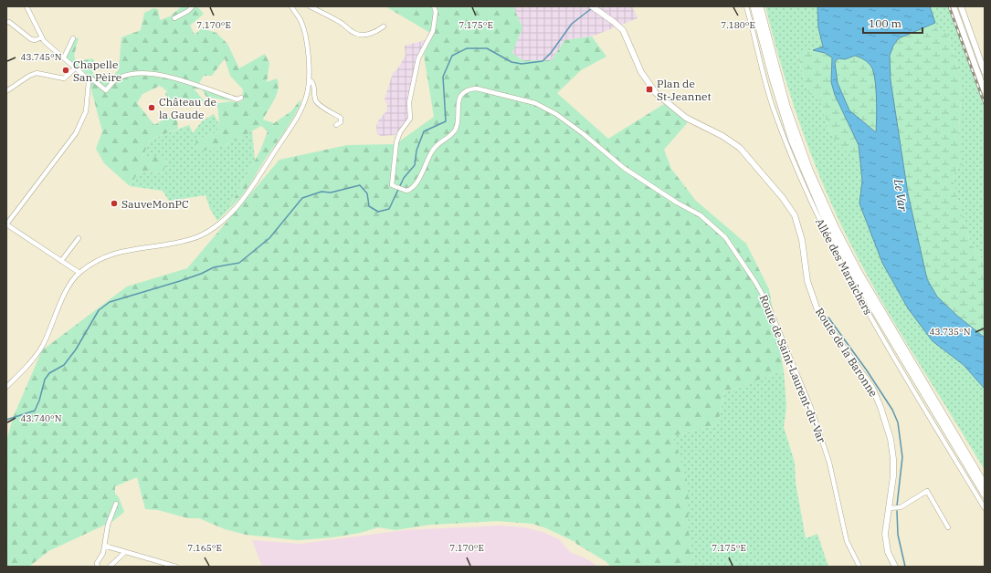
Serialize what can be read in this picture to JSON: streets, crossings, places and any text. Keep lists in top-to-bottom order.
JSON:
{
  "streets": {
    "main road": ["Route de la Baronne"],
    "street": ["Allée des Maraîchers", "Route de Saint-Laurent-du-Var"]
  },
  "water": ["Le Var"],
  "places": {
    "other": ["Chapelle San Pèire", "Château de la Gaude", "SauveMonPC"],
    "transit": ["Plan de St-Jeannet"]
  },
  "scale_bar": "100 m",
  "coordinates": [
    "7.180°E",
    "7.170°E",
    "7.175°E",
    "43.745°N",
    "43.735°N",
    "43.740°N",
    "7.165°E"
  ]
}
